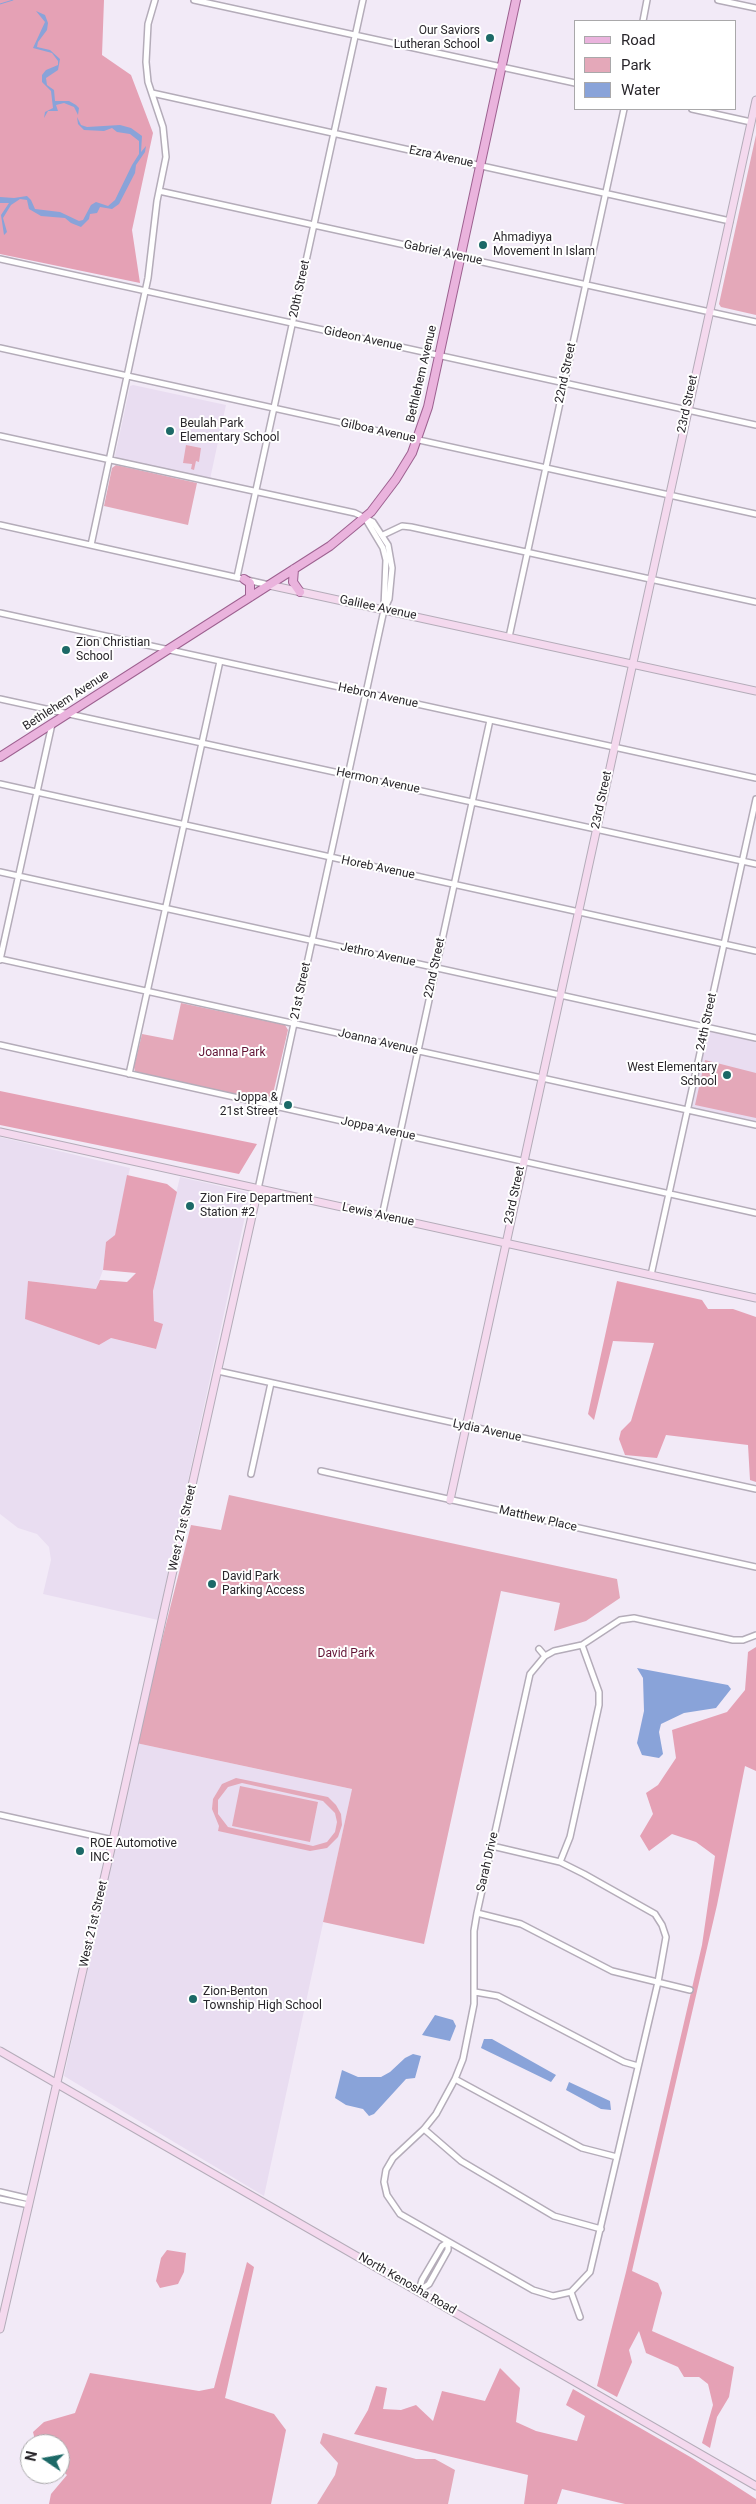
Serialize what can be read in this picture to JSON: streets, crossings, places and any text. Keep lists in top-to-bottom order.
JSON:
{
  "streets": {
    "main road": ["Bethlehem Avenue"],
    "street": [
      "Ezra Avenue",
      "Gabriel Avenue",
      "20th Street",
      "Gideon Avenue",
      "22nd Street",
      "23rd Street",
      "Gilboa Avenue",
      "Galilee Avenue",
      "Hebron Avenue",
      "Hermon Avenue",
      "Horeb Avenue",
      "Jethro Avenue",
      "21st Street",
      "24th Street",
      "Joanna Avenue",
      "Joppa Avenue",
      "Lewis Avenue",
      "Lydia Avenue",
      "Matthew Place",
      "West 21st Street",
      "Sarah Drive",
      "North Kenosha Road"
    ]
  },
  "crossings": [
    ["Ezra Avenue", "20th Street"],
    ["Ezra Avenue", "22nd Street"],
    ["Ezra Avenue", "Bethlehem Avenue"],
    ["Ezra Avenue", "23rd Street"],
    ["Gabriel Avenue", "20th Street"],
    ["Gabriel Avenue", "22nd Street"],
    ["Gabriel Avenue", "Bethlehem Avenue"],
    ["Gabriel Avenue", "23rd Street"],
    ["20th Street", "Gideon Avenue"],
    ["20th Street", "Gilboa Avenue"],
    ["20th Street", "Galilee Avenue"],
    ["Gideon Avenue", "22nd Street"],
    ["Gideon Avenue", "Bethlehem Avenue"],
    ["Gideon Avenue", "23rd Street"],
    ["22nd Street", "Gilboa Avenue"],
    ["22nd Street", "Galilee Avenue"],
    ["22nd Street", "Hebron Avenue"],
    ["22nd Street", "Hermon Avenue"],
    ["22nd Street", "Horeb Avenue"],
    ["22nd Street", "Jethro Avenue"],
    ["22nd Street", "Joanna Avenue"],
    ["22nd Street", "Joppa Avenue"],
    ["22nd Street", "Lewis Avenue"],
    ["Bethlehem Avenue", "Gilboa Avenue"],
    ["Bethlehem Avenue", "Galilee Avenue"],
    ["Bethlehem Avenue", "Hebron Avenue"],
    ["Bethlehem Avenue", "Hermon Avenue"],
    ["Bethlehem Avenue", "21st Street"],
    ["23rd Street", "Gilboa Avenue"],
    ["23rd Street", "Galilee Avenue"],
    ["23rd Street", "Hebron Avenue"],
    ["23rd Street", "Hermon Avenue"],
    ["23rd Street", "Horeb Avenue"],
    ["23rd Street", "Jethro Avenue"],
    ["23rd Street", "Joanna Avenue"],
    ["23rd Street", "Joppa Avenue"],
    ["23rd Street", "Lewis Avenue"],
    ["23rd Street", "Lydia Avenue"],
    ["23rd Street", "Matthew Place"],
    ["Galilee Avenue", "21st Street"],
    ["Hebron Avenue", "21st Street"],
    ["Hermon Avenue", "21st Street"],
    ["Hermon Avenue", "24th Street"],
    ["Horeb Avenue", "21st Street"],
    ["Horeb Avenue", "24th Street"],
    ["Jethro Avenue", "21st Street"],
    ["Jethro Avenue", "24th Street"],
    ["21st Street", "Joanna Avenue"],
    ["21st Street", "Joppa Avenue"],
    ["21st Street", "Lewis Avenue"],
    ["21st Street", "Lydia Avenue"],
    ["21st Street", "West 21st Street"],
    ["24th Street", "Joanna Avenue"],
    ["24th Street", "Joppa Avenue"],
    ["24th Street", "Lewis Avenue"],
    ["Lydia Avenue", "West 21st Street"],
    ["West 21st Street", "North Kenosha Road"]
  ],
  "parks": ["Joanna Park", "David Park"],
  "places": [
    "Our Saviors Lutheran School",
    "Ahmadiyya Movement In Islam",
    "Beulah Park Elementary School",
    "Zion Christian School",
    "West Elementary School",
    "Joppa & 21st Street",
    "Zion Fire Department Station #2",
    "David Park Parking Access",
    "ROE Automotive INC.",
    "Zion-Benton Township High School"
  ],
  "legend": ["Road", "Park", "Water"],
  "north": "left"
}
